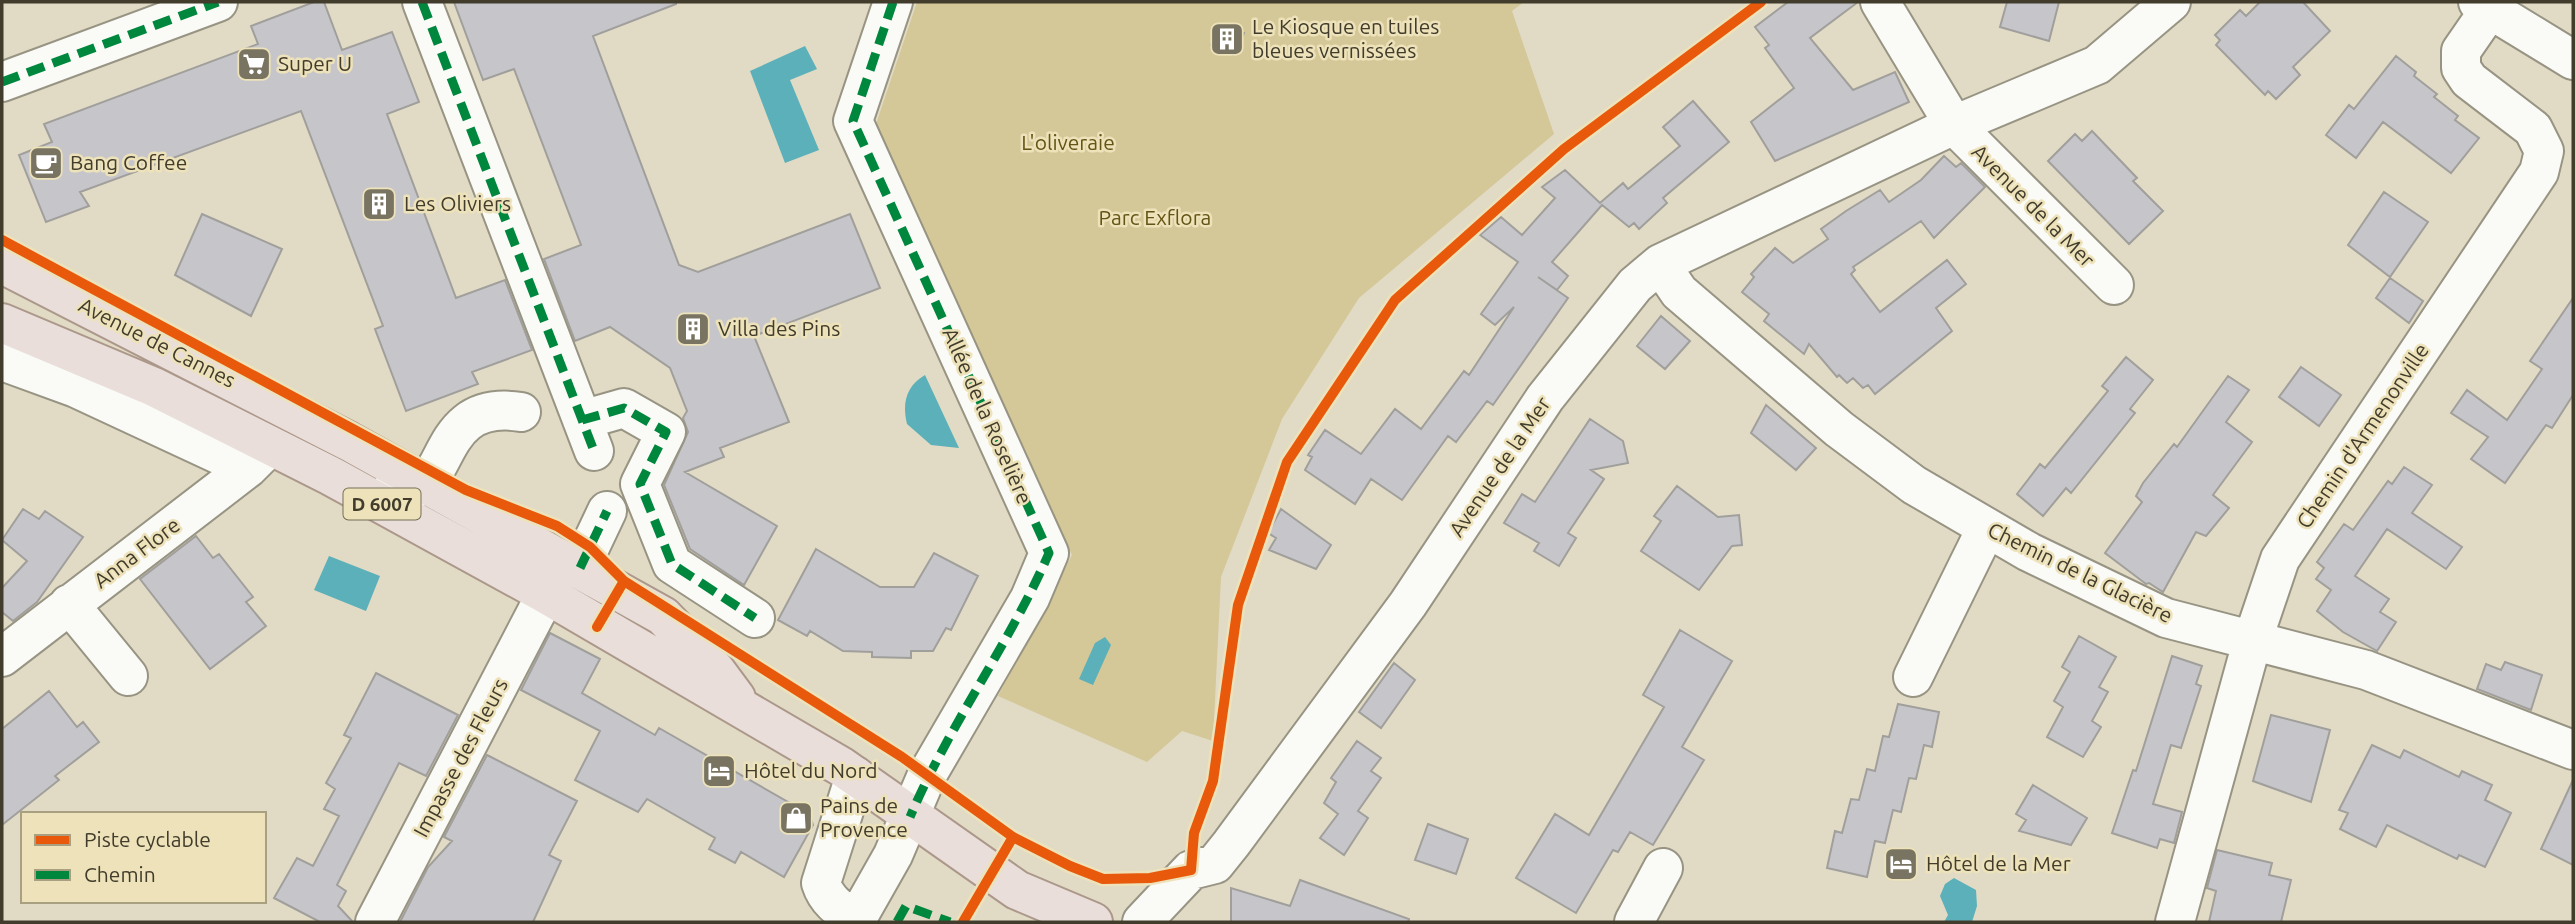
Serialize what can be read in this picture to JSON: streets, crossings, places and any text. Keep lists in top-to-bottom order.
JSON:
{
  "streets": {
    "main road": ["Avenue de Cannes", "D 6007"],
    "street": [
      "Avenue de la Mer",
      "Allée de la Roselière",
      "Chemin d'Armenonville",
      "Anna Flore",
      "Chemin de la Glacière",
      "Impasse des Fleurs"
    ]
  },
  "crossings": [
    ["Avenue de la Mer", "Chemin de la Glacière"],
    ["Avenue de Cannes", "D 6007"],
    ["Avenue de Cannes", "Anna Flore"],
    ["Avenue de Cannes", "Impasse des Fleurs"],
    ["Allée de la Roselière", "D 6007"],
    ["Chemin d'Armenonville", "Chemin de la Glacière"]
  ],
  "parks": ["L'oliveraie", "Parc Exflora"],
  "places": {
    "building": ["Le Kiosque en tuiles bleues vernissées", "Les Oliviers", "Villa des Pins"],
    "supermarket": ["Super U"],
    "cafe": ["Bang Coffee"],
    "hotel": ["Hôtel du Nord", "Hôtel de la Mer"],
    "shop": ["Pains de Provence"]
  },
  "legend": ["Piste cyclable", "Chemin"]
}
